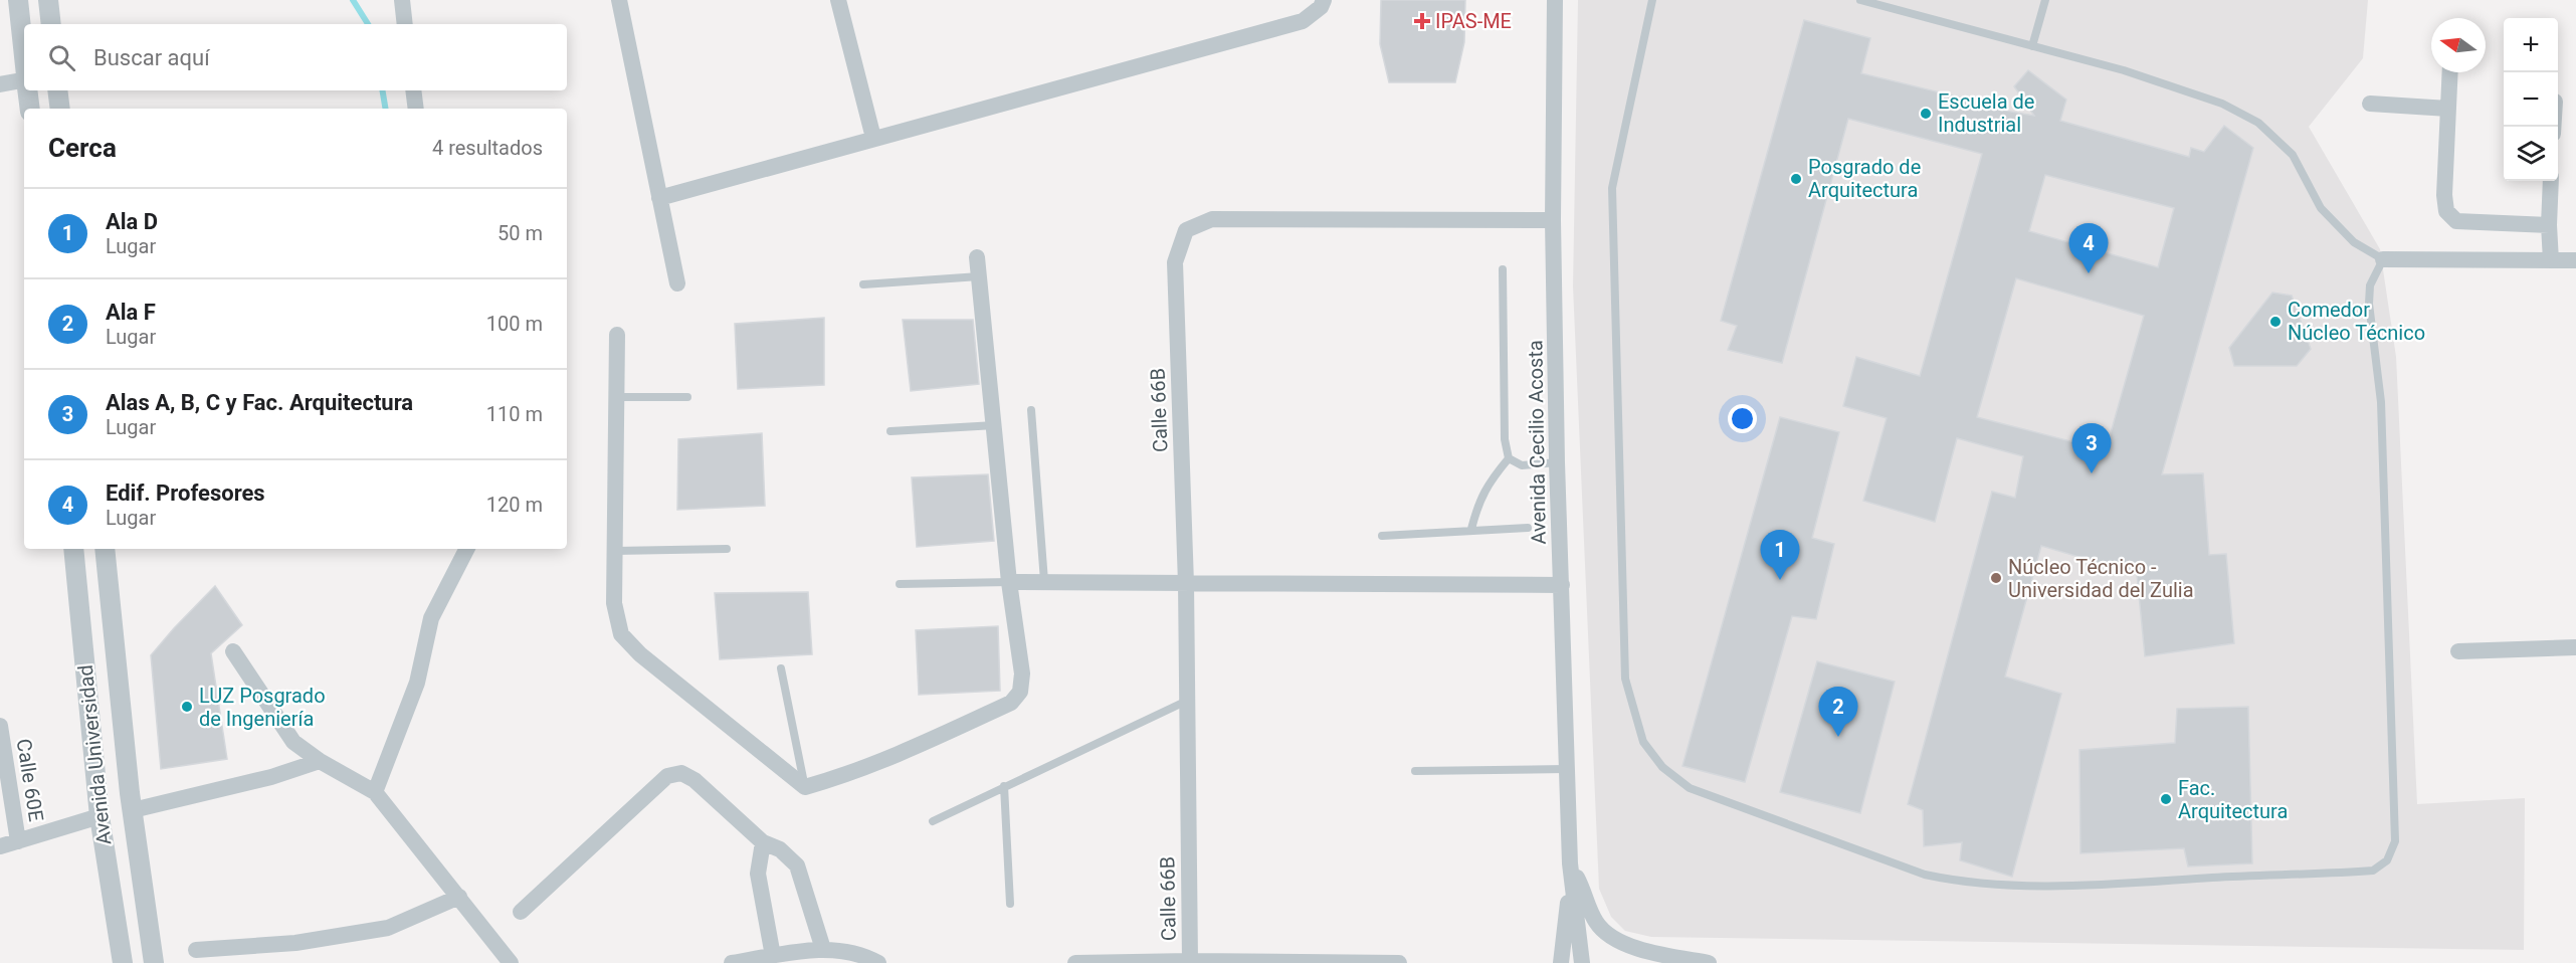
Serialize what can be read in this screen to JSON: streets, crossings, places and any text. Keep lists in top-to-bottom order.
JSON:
{
  "streets": {
    "street": [
      "Calle 66B",
      "Avenida Cecilio Acosta",
      "Avenida Universidad",
      "Calle 60E"
    ]
  },
  "crossings": [
    ["Calle 66B", "Avenida Cecilio Acosta"]
  ],
  "places": {
    "health": ["IPAS-ME"],
    "other": [
      "Escuela de Industrial",
      "Posgrado de Arquitectura",
      "Comedor Núcleo Técnico",
      "Núcleo Técnico - Universidad del Zulia",
      "LUZ Posgrado de Ingeniería",
      "Fac. Arquitectura"
    ]
  },
  "north": "left",
  "page": {
    "map_buttons": ["+", "−"],
    "search": "Buscar aquí",
    "heading": ["Cerca", "4 resultados"],
    "list": [
      {
        "mark": "1",
        "name": "Ala D",
        "note": "Lugar",
        "value": "50 m"
      },
      {
        "mark": "2",
        "name": "Ala F",
        "note": "Lugar",
        "value": "100 m"
      },
      {
        "mark": "3",
        "name": "Alas A, B, C y Fac. Arquitectura",
        "note": "Lugar",
        "value": "110 m"
      },
      {
        "mark": "4",
        "name": "Edif. Profesores",
        "note": "Lugar",
        "value": "120 m"
      }
    ],
    "pins": [
      "4",
      "3",
      "1",
      "2"
    ]
  }
}
